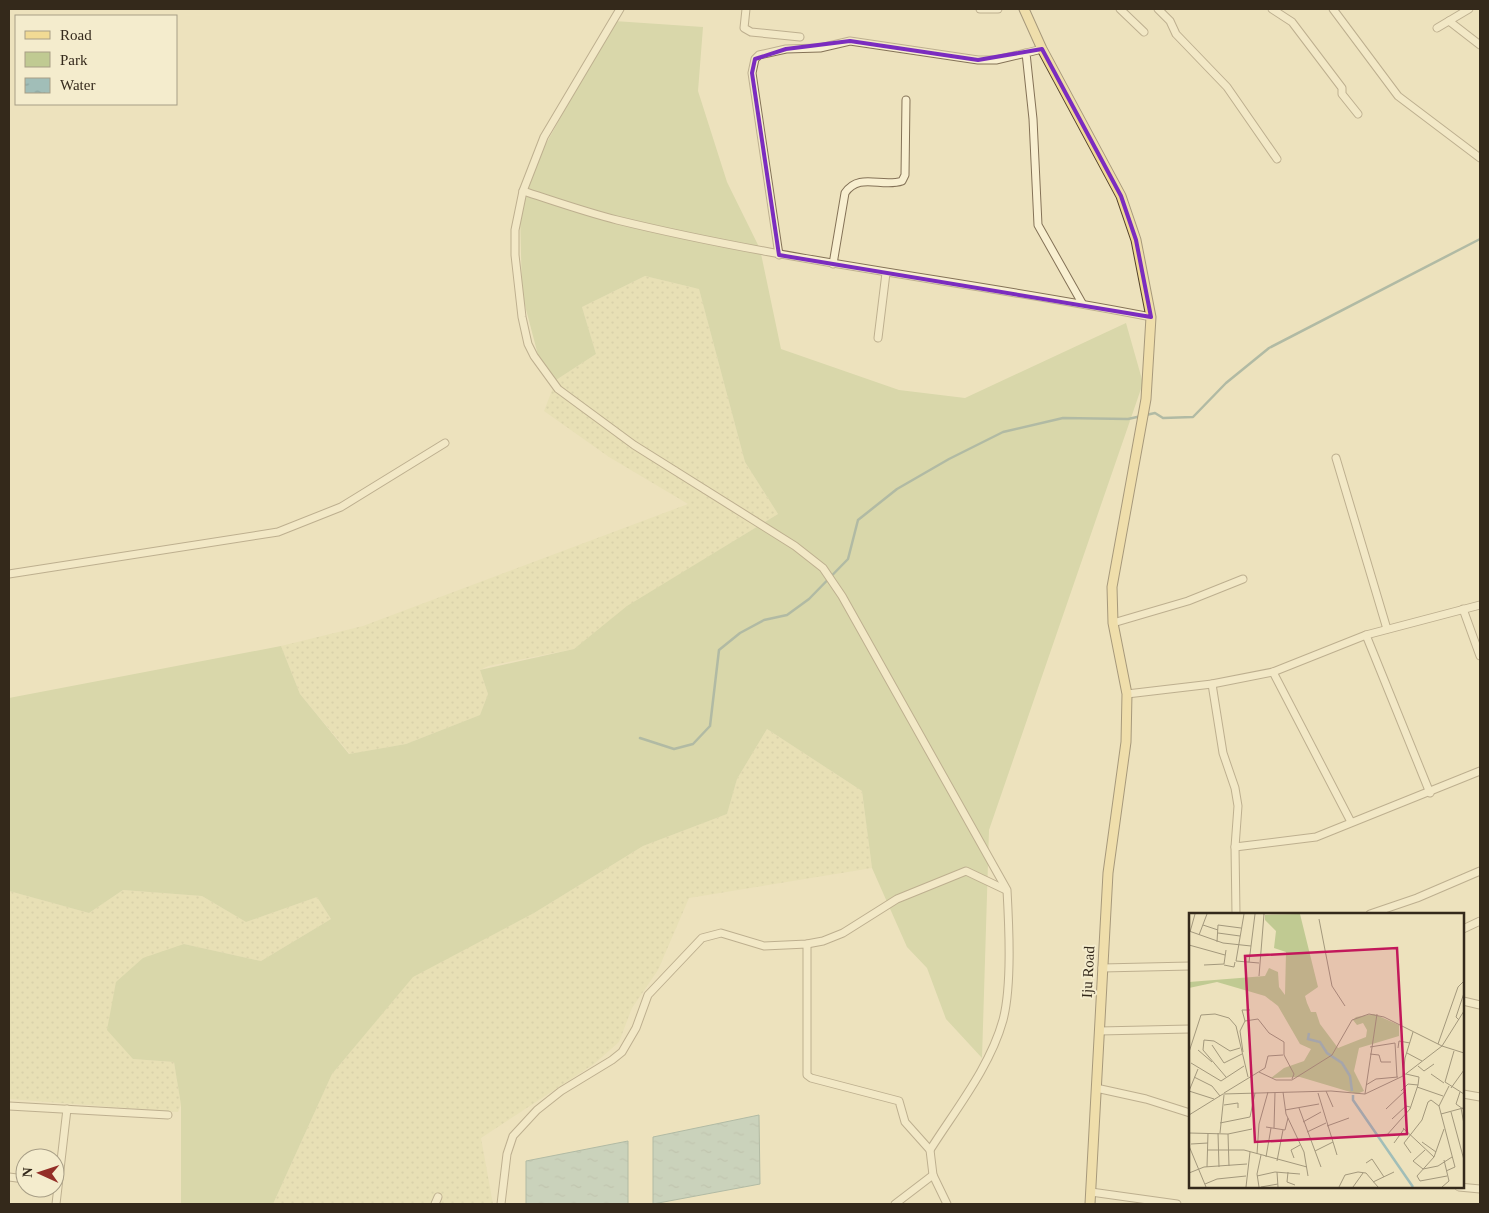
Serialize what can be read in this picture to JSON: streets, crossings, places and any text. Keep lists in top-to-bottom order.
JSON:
{
  "streets": {
    "main road": ["Iju Road"]
  },
  "legend": ["Road", "Park", "Water"],
  "north": "left"
}
